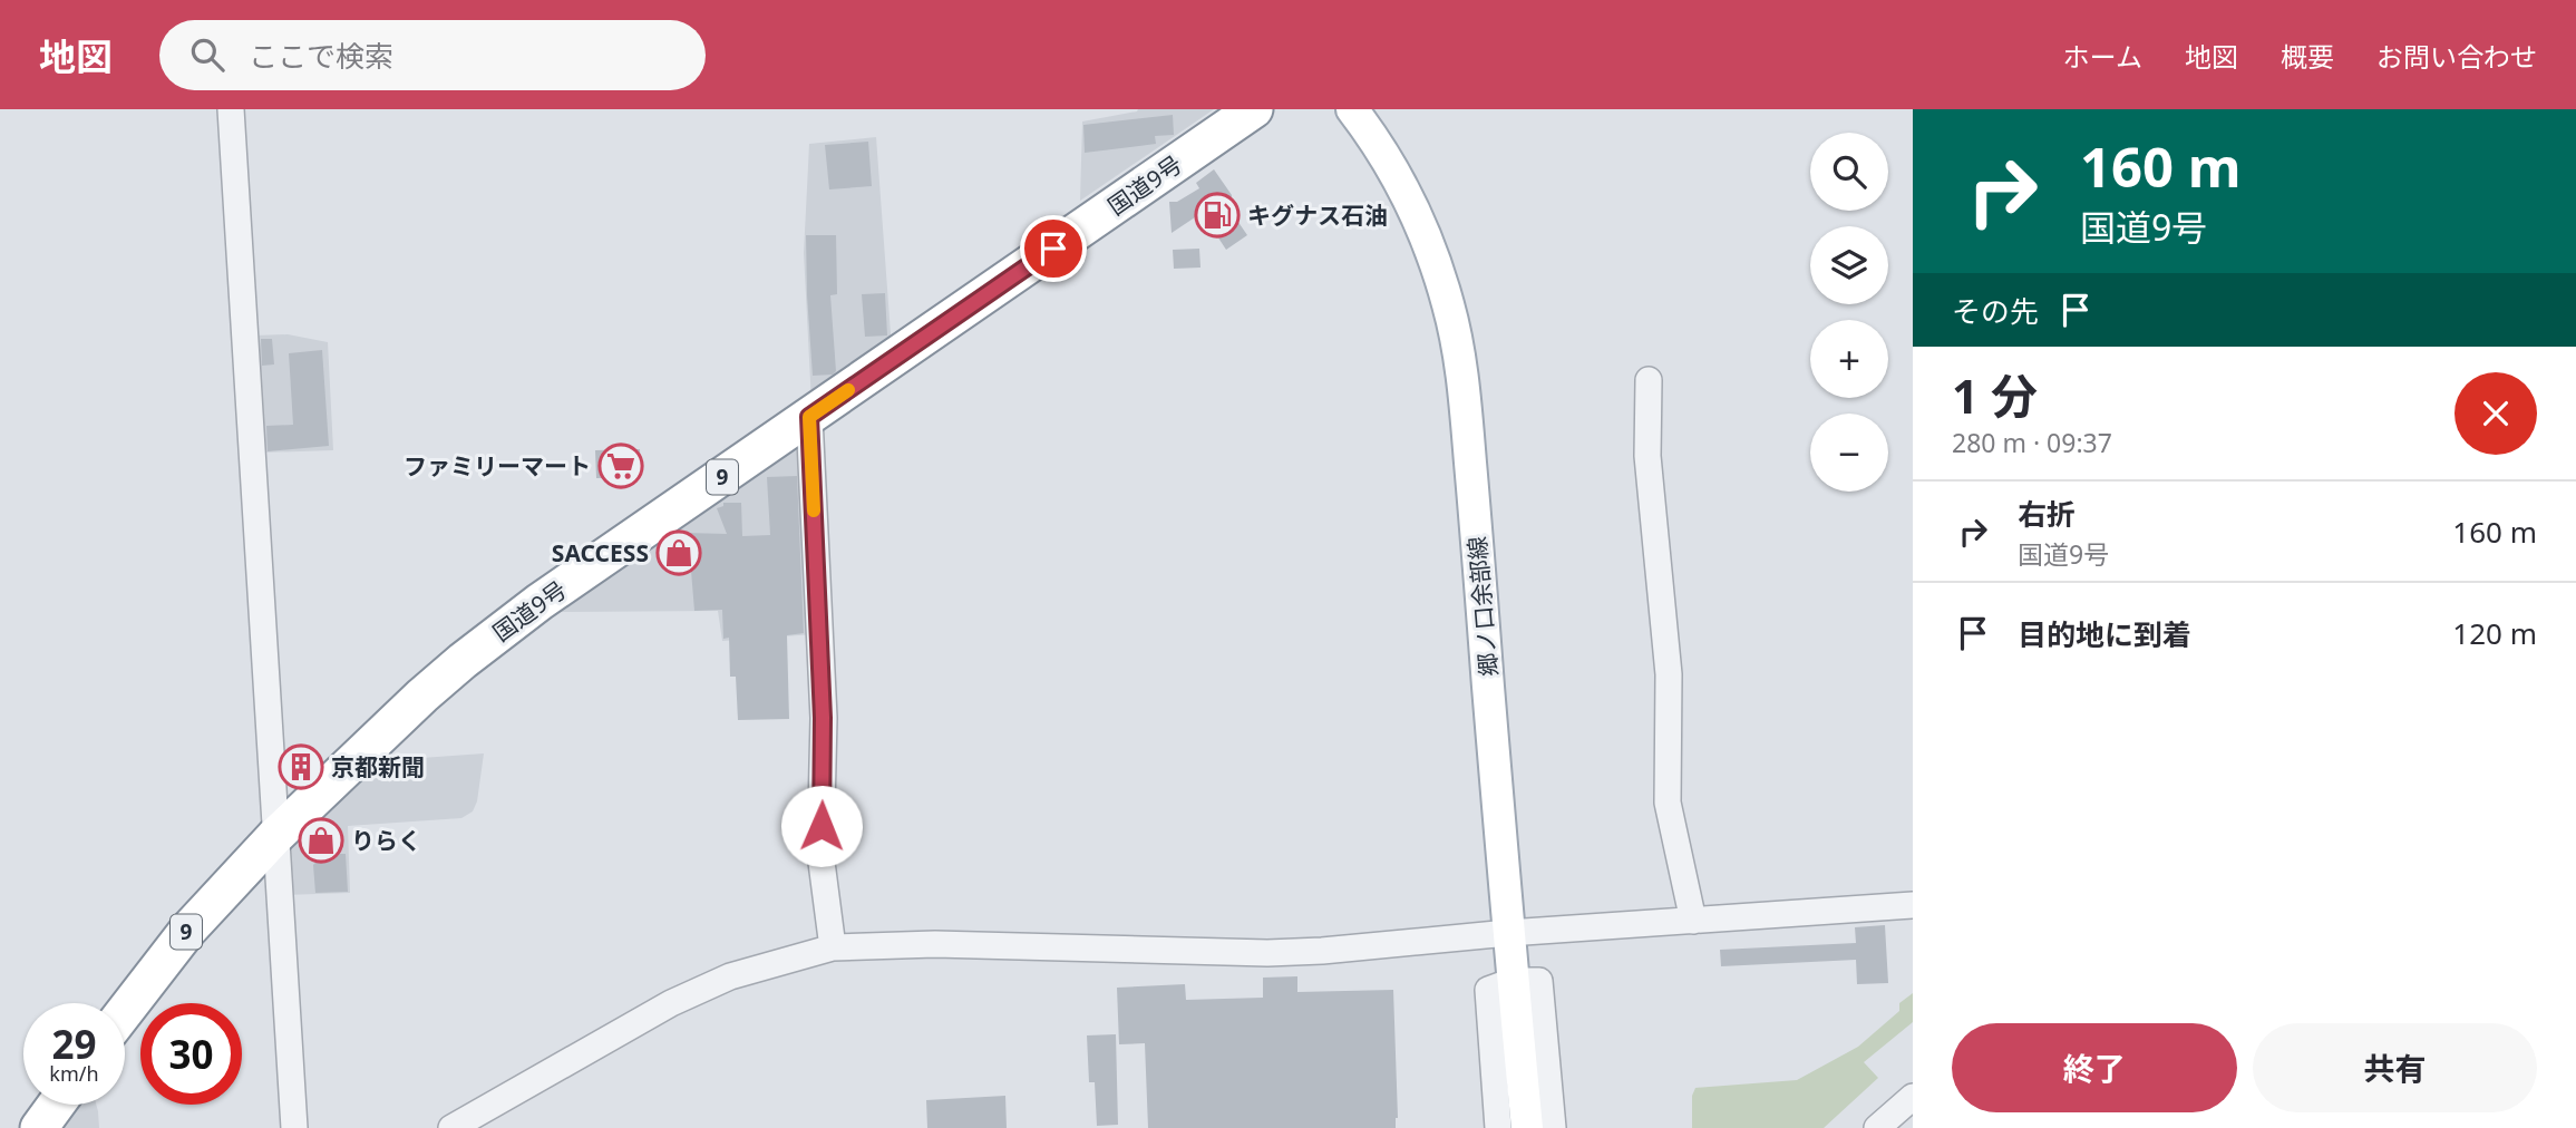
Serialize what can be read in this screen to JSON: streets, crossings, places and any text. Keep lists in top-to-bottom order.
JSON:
{
  "streets": {
    "highway": ["国道9号", "9"],
    "main road": ["郷ノ口余部線"]
  },
  "places": {
    "fuel station": ["キグナス石油"],
    "supermarket": ["ファミリーマート"],
    "shop": ["SACCESS", "りらく"],
    "building": ["京都新聞"]
  },
  "page": {
    "header": "地図",
    "search": "ここで検索",
    "nav": [
      "ホーム",
      "地図",
      "概要",
      "お問い合わせ"
    ],
    "turn": ["160 m", "国道9号"],
    "map_buttons": ["+", "−"],
    "then": "その先",
    "heading": ["1 分", "280 m · 09:37"],
    "list": [
      {
        "name": "右折",
        "note": "国道9号",
        "value": "160 m"
      },
      {
        "name": "目的地に到着",
        "value": "120 m"
      }
    ],
    "speed": "29 km/h",
    "limit": "30",
    "buttons": ["終了", "共有"]
  }
}
